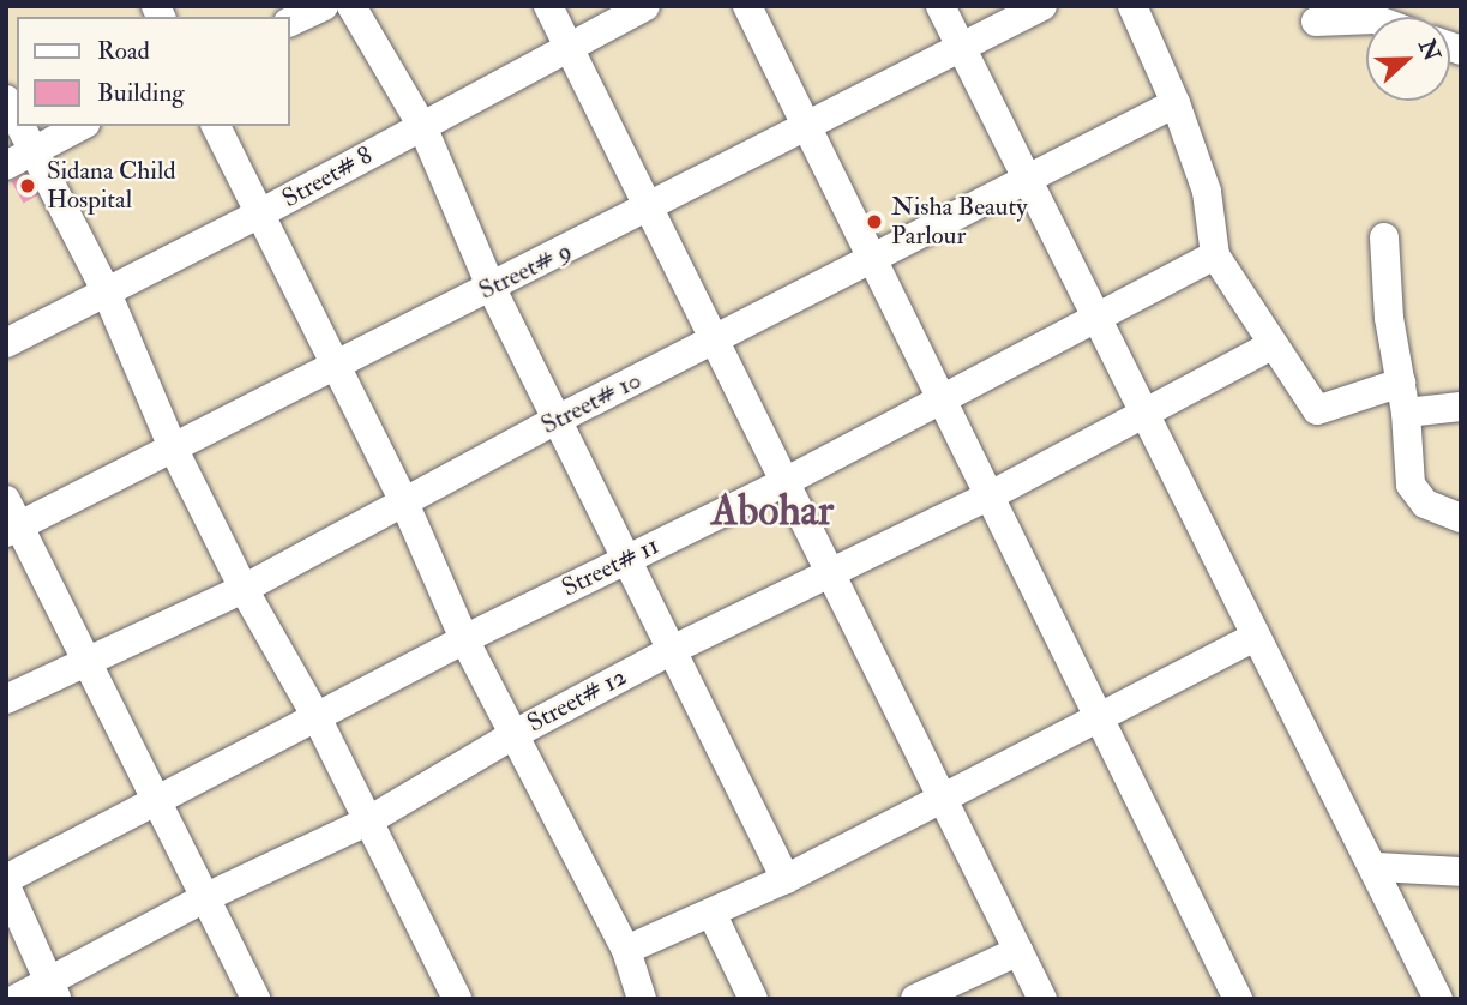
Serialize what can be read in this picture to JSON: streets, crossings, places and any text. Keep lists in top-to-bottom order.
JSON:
{
  "streets": {
    "street": [
      "Street# 8",
      "Street# 9",
      "Street# 10",
      "Street# 11",
      "Street# 12"
    ]
  },
  "districts": ["Abohar"],
  "places": ["Sidana Child Hospital", "Nisha Beauty Parlour"],
  "legend": ["Road", "Building"],
  "north": "right"
}
